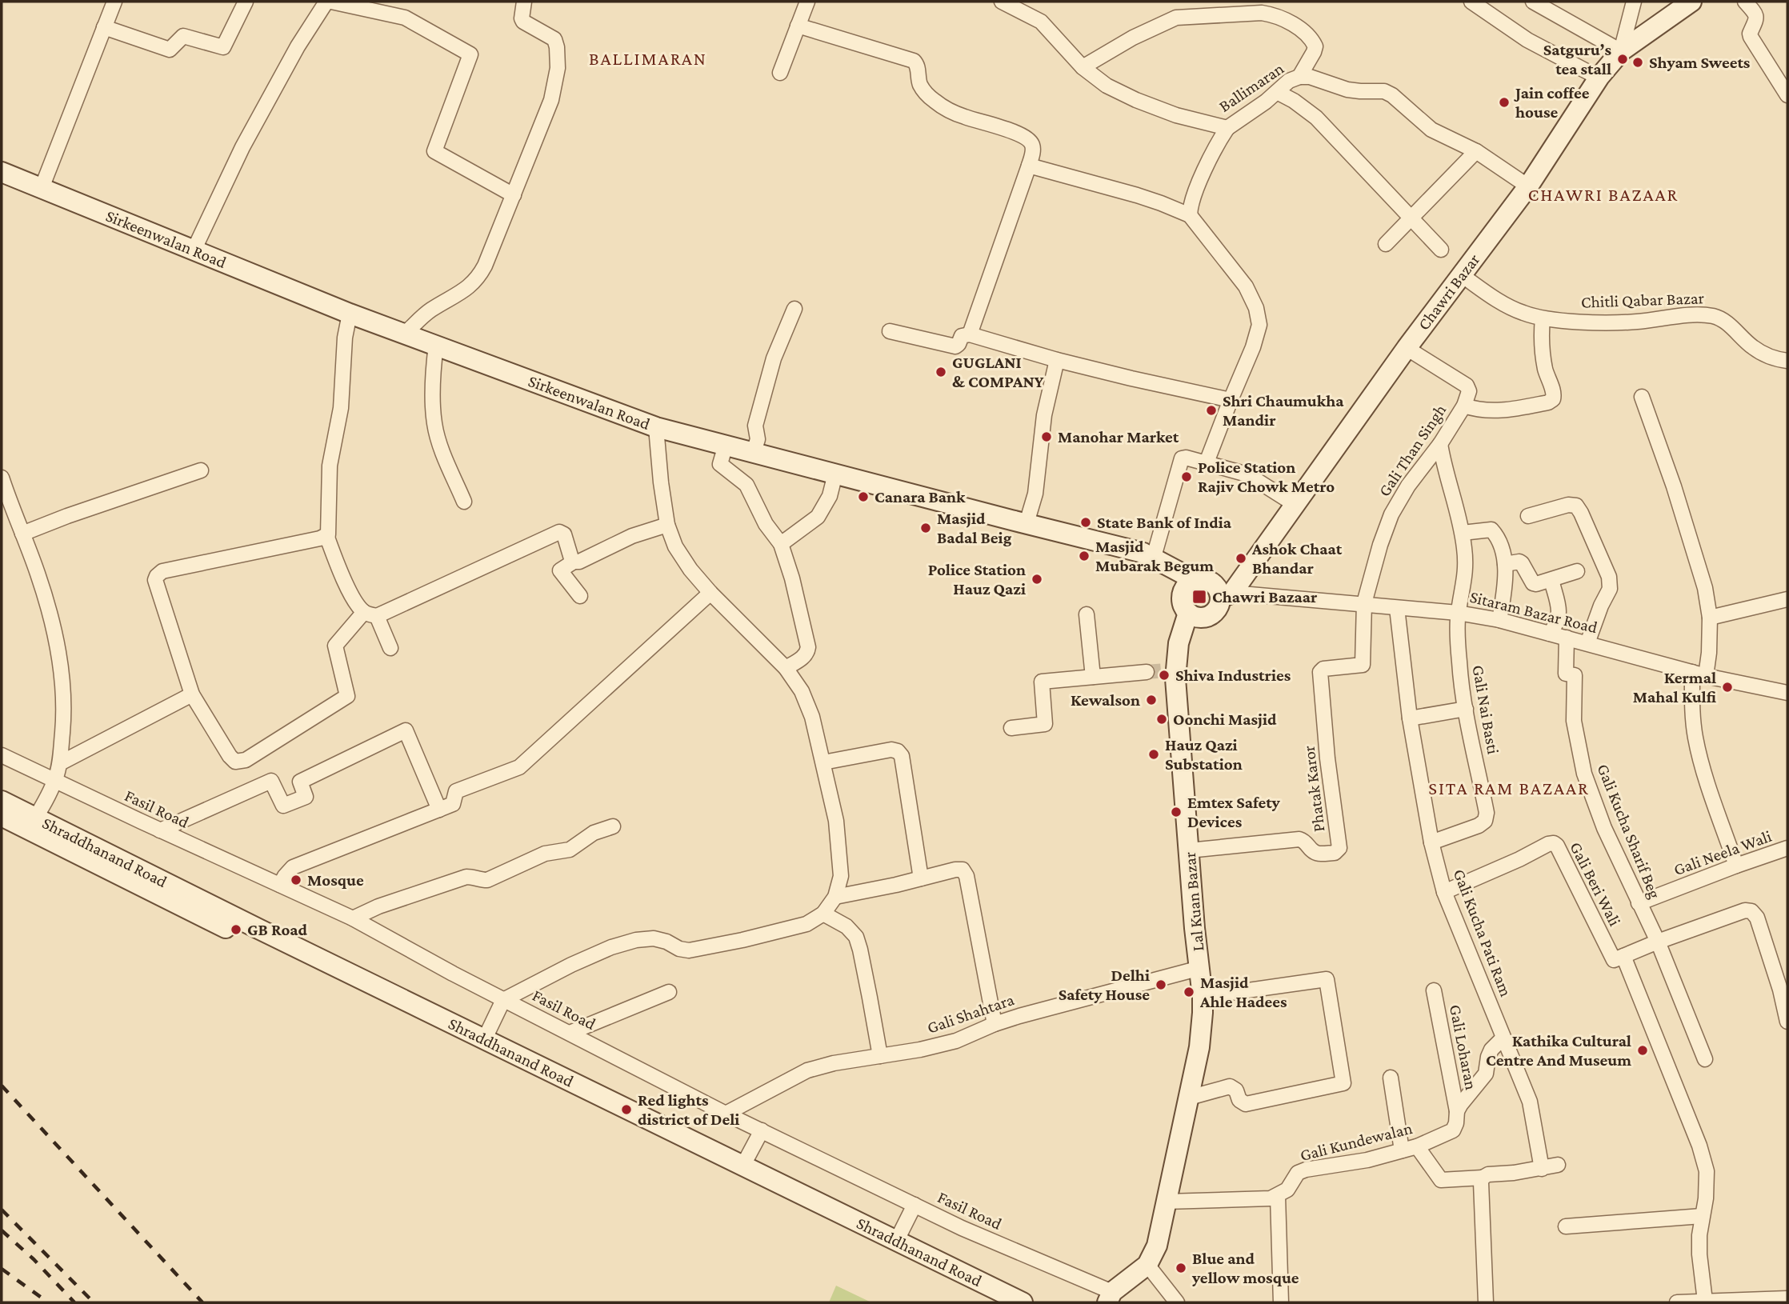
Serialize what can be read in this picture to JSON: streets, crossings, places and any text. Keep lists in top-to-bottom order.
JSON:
{
  "streets": {
    "street": [
      "Ballimaran",
      "Sirkeenwalan Road",
      "Chawri Bazar",
      "Chitli Qabar Bazar",
      "Gali Than Singh",
      "Sitaram Bazar Road",
      "Gali Nai Basti",
      "Phatak Karor",
      "Fasil Road",
      "Gali Kucha Sharif Beg",
      "Shraddhanand Road",
      "Gali Neela Wali",
      "Gali Beri Wali",
      "Lal Kuan Bazar",
      "Gali Kucha Pati Ram",
      "Gali Shahtara",
      "Gali Loharan",
      "Gali Kundewalan"
    ]
  },
  "crossings": [
    ["Ballimaran", "Chawri Bazar"],
    ["Sirkeenwalan Road", "Chawri Bazar"],
    ["Sirkeenwalan Road", "Sitaram Bazar Road"],
    ["Sirkeenwalan Road", "Lal Kuan Bazar"],
    ["Chawri Bazar", "Chitli Qabar Bazar"],
    ["Chawri Bazar", "Gali Than Singh"],
    ["Chawri Bazar", "Sitaram Bazar Road"],
    ["Chawri Bazar", "Lal Kuan Bazar"],
    ["Gali Than Singh", "Sitaram Bazar Road"],
    ["Gali Than Singh", "Gali Nai Basti"],
    ["Gali Than Singh", "Phatak Karor"],
    ["Sitaram Bazar Road", "Gali Nai Basti"],
    ["Sitaram Bazar Road", "Phatak Karor"],
    ["Sitaram Bazar Road", "Gali Kucha Sharif Beg"],
    ["Sitaram Bazar Road", "Lal Kuan Bazar"],
    ["Sitaram Bazar Road", "Gali Kucha Pati Ram"],
    ["Gali Nai Basti", "Gali Kucha Pati Ram"],
    ["Phatak Karor", "Lal Kuan Bazar"],
    ["Fasil Road", "Lal Kuan Bazar"],
    ["Fasil Road", "Gali Shahtara"],
    ["Gali Kucha Sharif Beg", "Gali Neela Wali"],
    ["Gali Beri Wali", "Gali Kucha Pati Ram"],
    ["Lal Kuan Bazar", "Gali Shahtara"],
    ["Gali Kucha Pati Ram", "Gali Kundewalan"],
    ["Gali Loharan", "Gali Kundewalan"]
  ],
  "districts": ["BALLIMARAN", "CHAWRI BAZAAR", "SITA RAM BAZAAR"],
  "places": {
    "other": [
      "Satguru’s tea stall",
      "Shyam Sweets",
      "Jain coffee house",
      "GUGLANI & COMPANY",
      "Shri Chaumukha Mandir",
      "Manohar Market",
      "Police Station Rajiv Chowk Metro",
      "Canara Bank",
      "State Bank of India",
      "Masjid Badal Beig",
      "Masjid Mubarak Begum",
      "Ashok Chaat Bhandar",
      "Police Station Hauz Qazi",
      "Shiva Industries",
      "Kermal Mahal Kulfi",
      "Kewalson",
      "Oonchi Masjid",
      "Hauz Qazi Substation",
      "Emtex Safety Devices",
      "Mosque",
      "GB Road",
      "Delhi Safety House",
      "Masjid Ahle Hadees",
      "Kathika Cultural Centre And Museum",
      "Red lights district of Deli",
      "Blue and yellow mosque"
    ],
    "transit": ["Chawri Bazaar"]
  }
}
